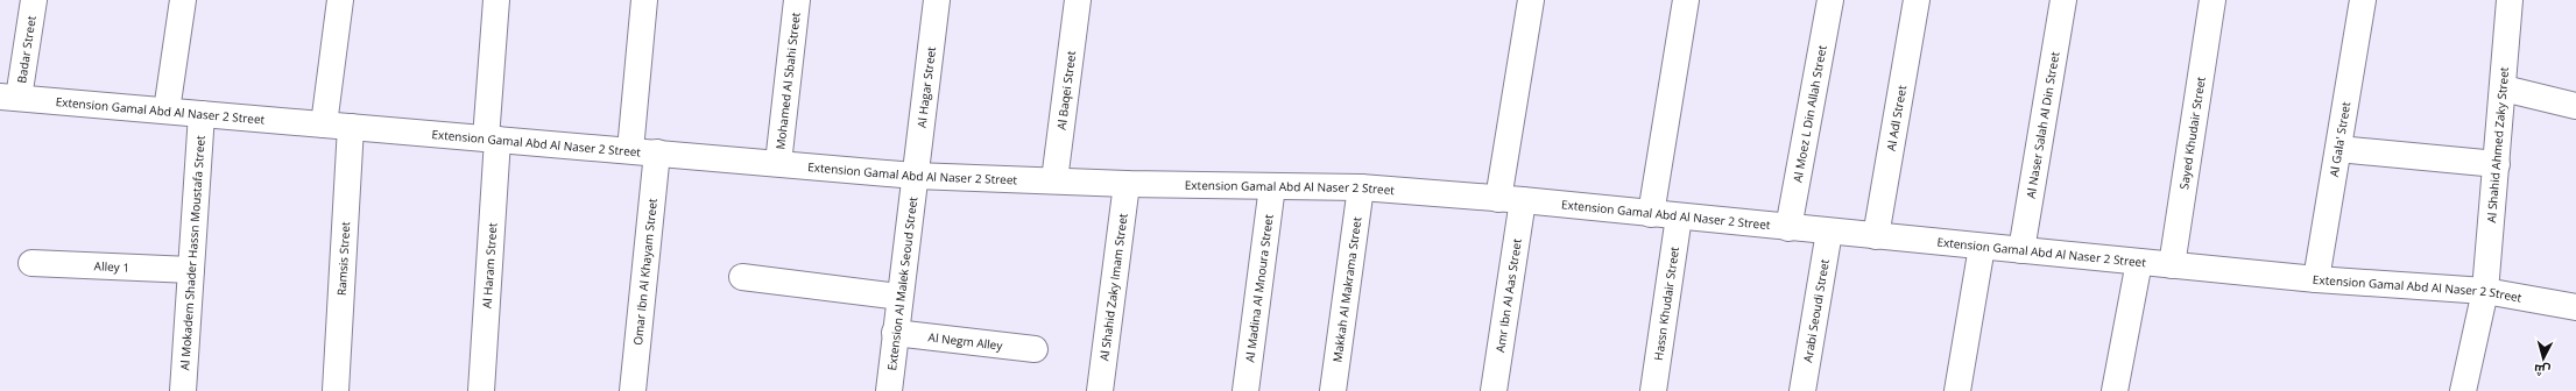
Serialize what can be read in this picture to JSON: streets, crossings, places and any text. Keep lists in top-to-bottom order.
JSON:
{
  "streets": {
    "street": [
      "Badar Street",
      "Mohamed Al Sbahi Street",
      "Al Hagar Street",
      "Al Baqei Street",
      "Extension Gamal Abd Al Naser 2 Street",
      "Al Moez L Din Allah Street",
      "Al Adl Street",
      "Al Naser Salah Al Din Street",
      "Sayed Khudair Street",
      "Al Gala' Street",
      "Al Shahid Ahmed Zaky Street",
      "Al Mokadem Shader Hassn Moustafa Street",
      "Ramsis Street",
      "Al Haram Street",
      "Alley 1",
      "Omar Ibn Al Khayam Street",
      "Extension Al Malek Seoud Street",
      "Al Shahid Zaky Imam Street",
      "Al Madina Al Mnoura Street",
      "Makkah Al Makrama Street",
      "Amr Ibn Al Aas Street",
      "Hassn Khudair Street",
      "Arabi Seoudi Street",
      "Al Negm Alley"
    ]
  },
  "crossings": [
    ["Badar Street", "Extension Gamal Abd Al Naser 2 Street"],
    ["Mohamed Al Sbahi Street", "Extension Gamal Abd Al Naser 2 Street"],
    ["Al Hagar Street", "Extension Gamal Abd Al Naser 2 Street"],
    ["Al Hagar Street", "Extension Al Malek Seoud Street"],
    ["Al Baqei Street", "Extension Gamal Abd Al Naser 2 Street"],
    ["Extension Gamal Abd Al Naser 2 Street", "Al Moez L Din Allah Street"],
    ["Extension Gamal Abd Al Naser 2 Street", "Al Adl Street"],
    ["Extension Gamal Abd Al Naser 2 Street", "Al Naser Salah Al Din Street"],
    ["Extension Gamal Abd Al Naser 2 Street", "Sayed Khudair Street"],
    ["Extension Gamal Abd Al Naser 2 Street", "Al Gala' Street"],
    ["Extension Gamal Abd Al Naser 2 Street", "Al Shahid Ahmed Zaky Street"],
    ["Extension Gamal Abd Al Naser 2 Street", "Al Mokadem Shader Hassn Moustafa Street"],
    ["Extension Gamal Abd Al Naser 2 Street", "Ramsis Street"],
    ["Extension Gamal Abd Al Naser 2 Street", "Al Haram Street"],
    ["Extension Gamal Abd Al Naser 2 Street", "Omar Ibn Al Khayam Street"],
    ["Extension Gamal Abd Al Naser 2 Street", "Extension Al Malek Seoud Street"],
    ["Extension Gamal Abd Al Naser 2 Street", "Al Shahid Zaky Imam Street"],
    ["Extension Gamal Abd Al Naser 2 Street", "Al Madina Al Mnoura Street"],
    ["Extension Gamal Abd Al Naser 2 Street", "Makkah Al Makrama Street"],
    ["Extension Gamal Abd Al Naser 2 Street", "Amr Ibn Al Aas Street"],
    ["Extension Gamal Abd Al Naser 2 Street", "Hassn Khudair Street"],
    ["Extension Gamal Abd Al Naser 2 Street", "Arabi Seoudi Street"],
    ["Al Mokadem Shader Hassn Moustafa Street", "Alley 1"],
    ["Extension Al Malek Seoud Street", "Al Negm Alley"]
  ],
  "north": "bottom"
}
